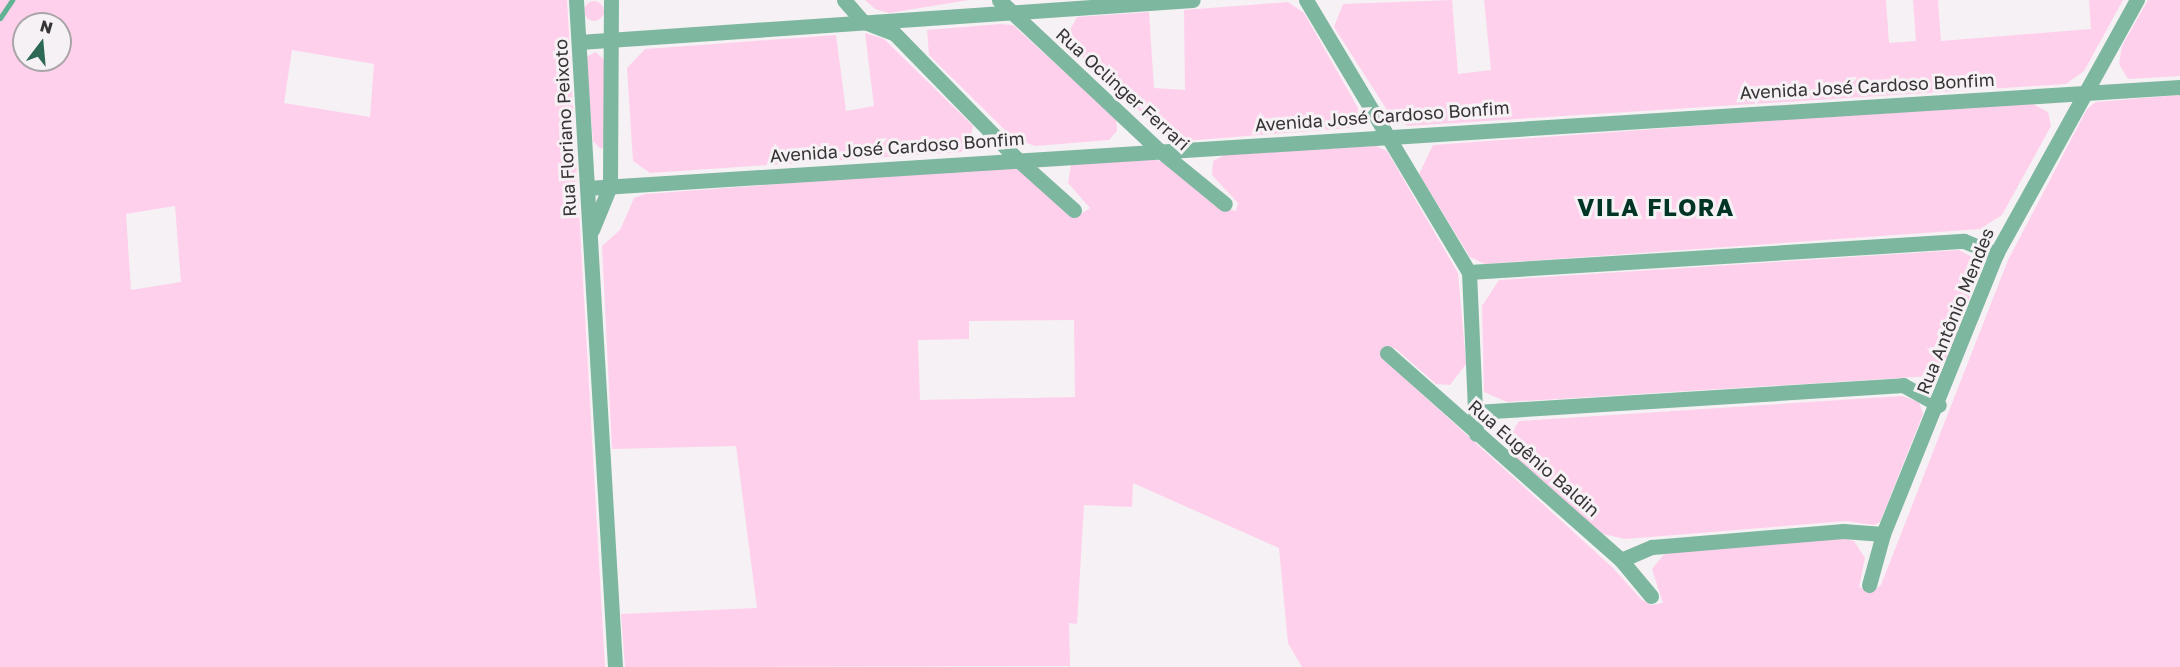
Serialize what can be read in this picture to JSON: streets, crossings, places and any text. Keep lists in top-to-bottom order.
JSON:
{
  "streets": {
    "street": [
      "Avenida José Cardoso Bonfim",
      "Rua Oclinger Ferrari",
      "Rua Floriano Peixoto",
      "Rua Antônio Mendes",
      "Rua Eugênio Baldin"
    ]
  },
  "crossings": [
    ["Avenida José Cardoso Bonfim", "Rua Oclinger Ferrari"],
    ["Avenida José Cardoso Bonfim", "Rua Floriano Peixoto"],
    ["Avenida José Cardoso Bonfim", "Rua Antônio Mendes"]
  ],
  "districts": ["VILA FLORA"],
  "north": "top"
}
